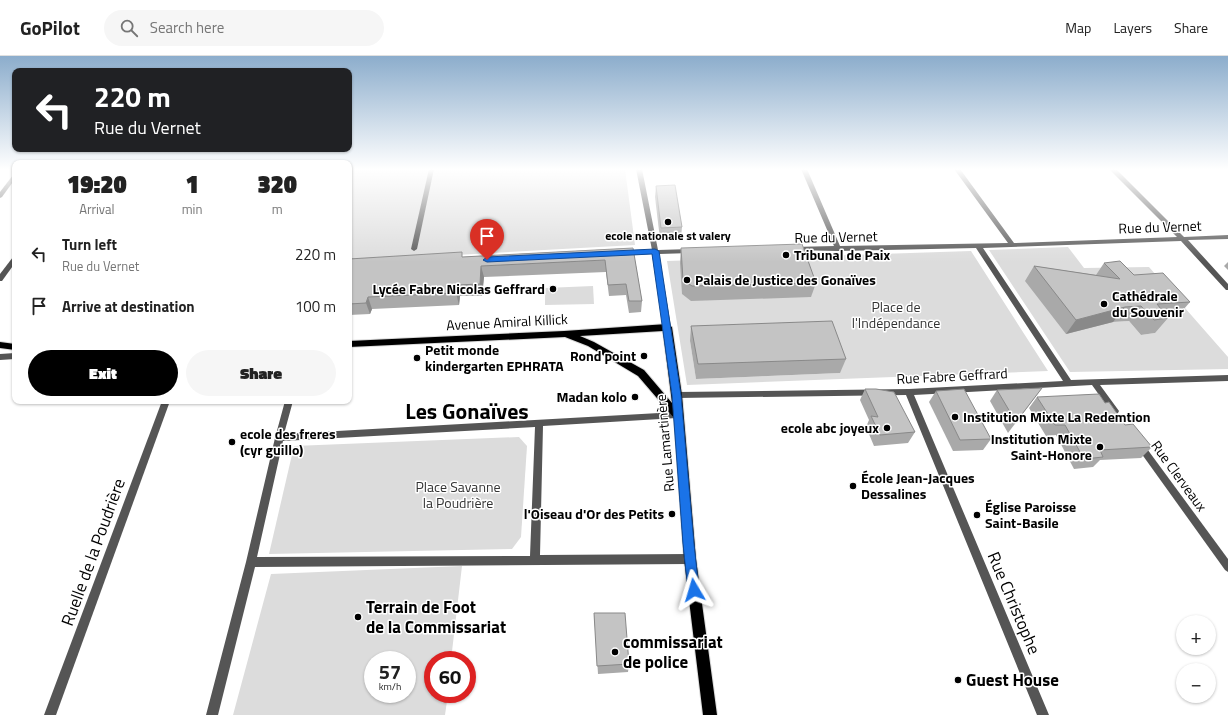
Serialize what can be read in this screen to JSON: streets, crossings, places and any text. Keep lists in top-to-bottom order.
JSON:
{
  "streets": {
    "main road": ["Avenue Amiral Killick", "Rue Lamartinère"],
    "street": [
      "Rue du Vernet",
      "Rue Fabre Geffrard",
      "Rue Clerveaux",
      "Ruelle de la Poudrière",
      "Rue Christophe"
    ]
  },
  "crossings": [
    ["Avenue Amiral Killick", "Rue Lamartinère"],
    ["Rue Fabre Geffrard", "Rue Lamartinère"],
    ["Rue Fabre Geffrard", "Rue Christophe"]
  ],
  "districts": ["Les Gonaïves"],
  "parks": ["Place de l'Indépendance", "Place Savanne la Poudrière"],
  "places": [
    "ecole nationale st valery",
    "Tribunal de Paix",
    "Palais de Justice des Gonaïves",
    "Lycée Fabre Nicolas Geffrard",
    "Cathédrale du Souvenir",
    "Rond point",
    "Petit monde kindergarten EPHRATA",
    "Madan kolo",
    "Institution Mixte La Redemtion",
    "ecole abc joyeux",
    "ecole des freres (cyr guillo)",
    "Institution Mixte Saint-Honore",
    "École Jean-Jacques Dessalines",
    "l'Oiseau d'Or des Petits",
    "Église Paroisse Saint-Basile",
    "Terrain de Foot de la Commissariat",
    "commissariat de police",
    "Guest House"
  ],
  "page": {
    "header": "GoPilot",
    "search": "Search here",
    "nav": ["Map", "Layers", "Share"],
    "turn": ["220 m", "Rue du Vernet"],
    "eta": [
      "19:20",
      "Arrival",
      "1",
      "min",
      "320",
      "m"
    ],
    "list": [
      {
        "name": "Turn left",
        "note": "Rue du Vernet",
        "value": "220 m"
      },
      {
        "name": "Arrive at destination",
        "value": "100 m"
      }
    ],
    "buttons": ["Exit", "Share"],
    "map_buttons": ["+", "−"],
    "speed": "57 km/h",
    "limit": "60"
  }
}
